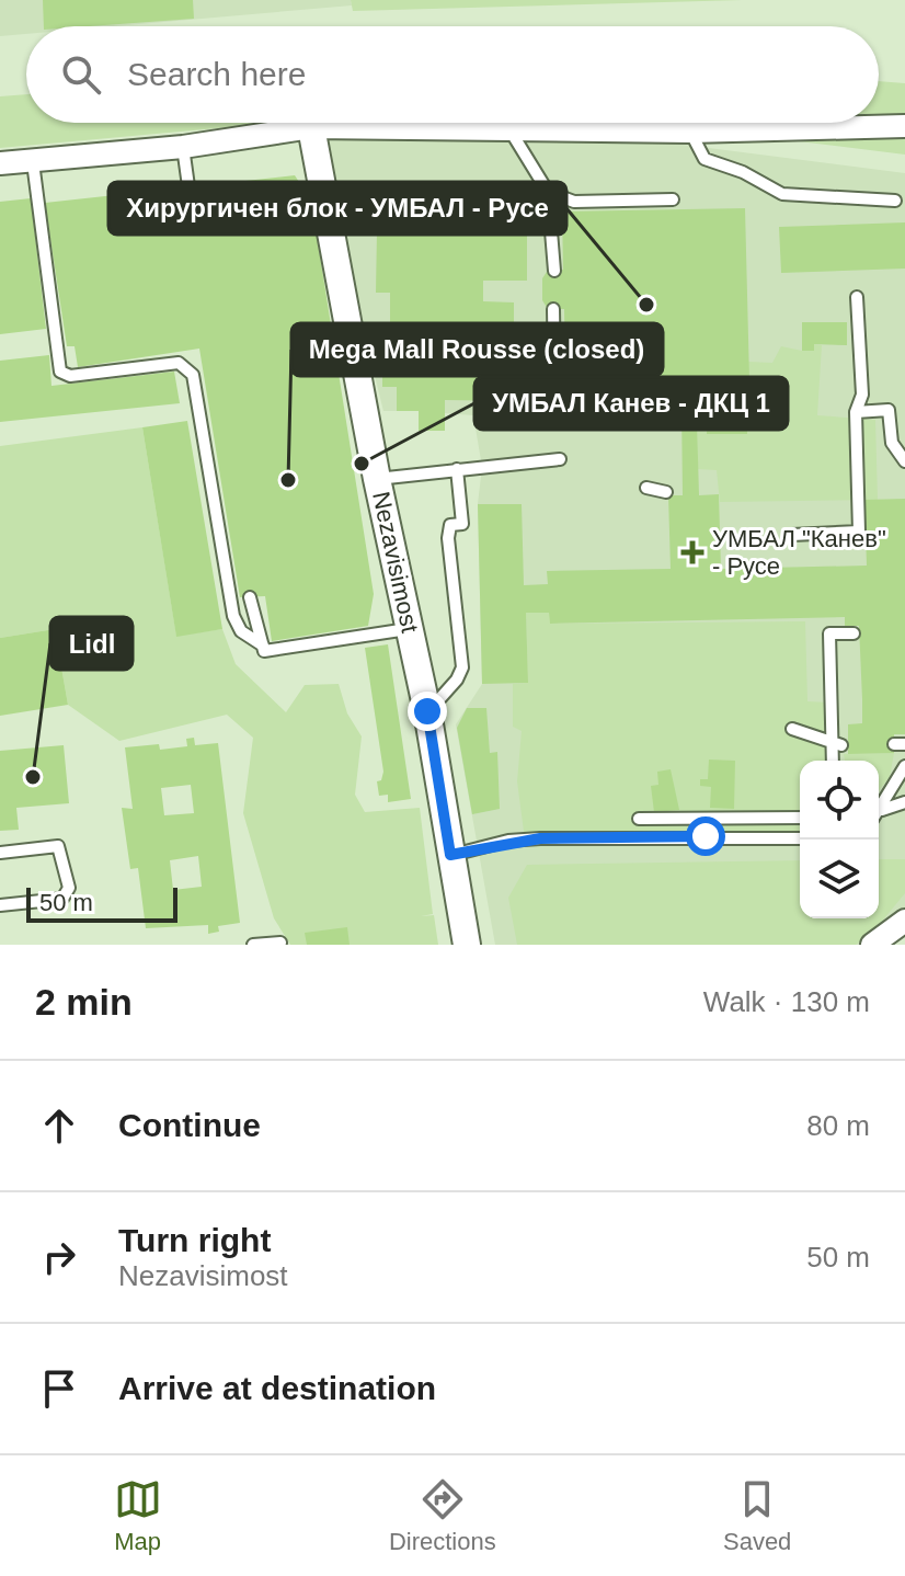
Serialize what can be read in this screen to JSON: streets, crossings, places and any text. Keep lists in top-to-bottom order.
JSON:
{
  "streets": {
    "street": ["Nezavisimost"]
  },
  "places": {
    "other": [
      "Хирургичен блок - УМБАЛ - Русе",
      "УМБАЛ Канев - ДКЦ 1",
      "Mega Mall Rousse (closed)",
      "Lidl"
    ],
    "health": ["УМБАЛ \"Канев\" - Русе"]
  },
  "scale_bar": "50 m",
  "page": {
    "search": "Search here",
    "scale": "50 m",
    "heading": ["2 min", "Walk · 130 m"],
    "list": [
      ["Continue", "80 m"],
      ["Turn right", "Nezavisimost", "50 m"],
      "Arrive at destination"
    ],
    "nav": ["Map", "Directions", "Saved"]
  }
}
